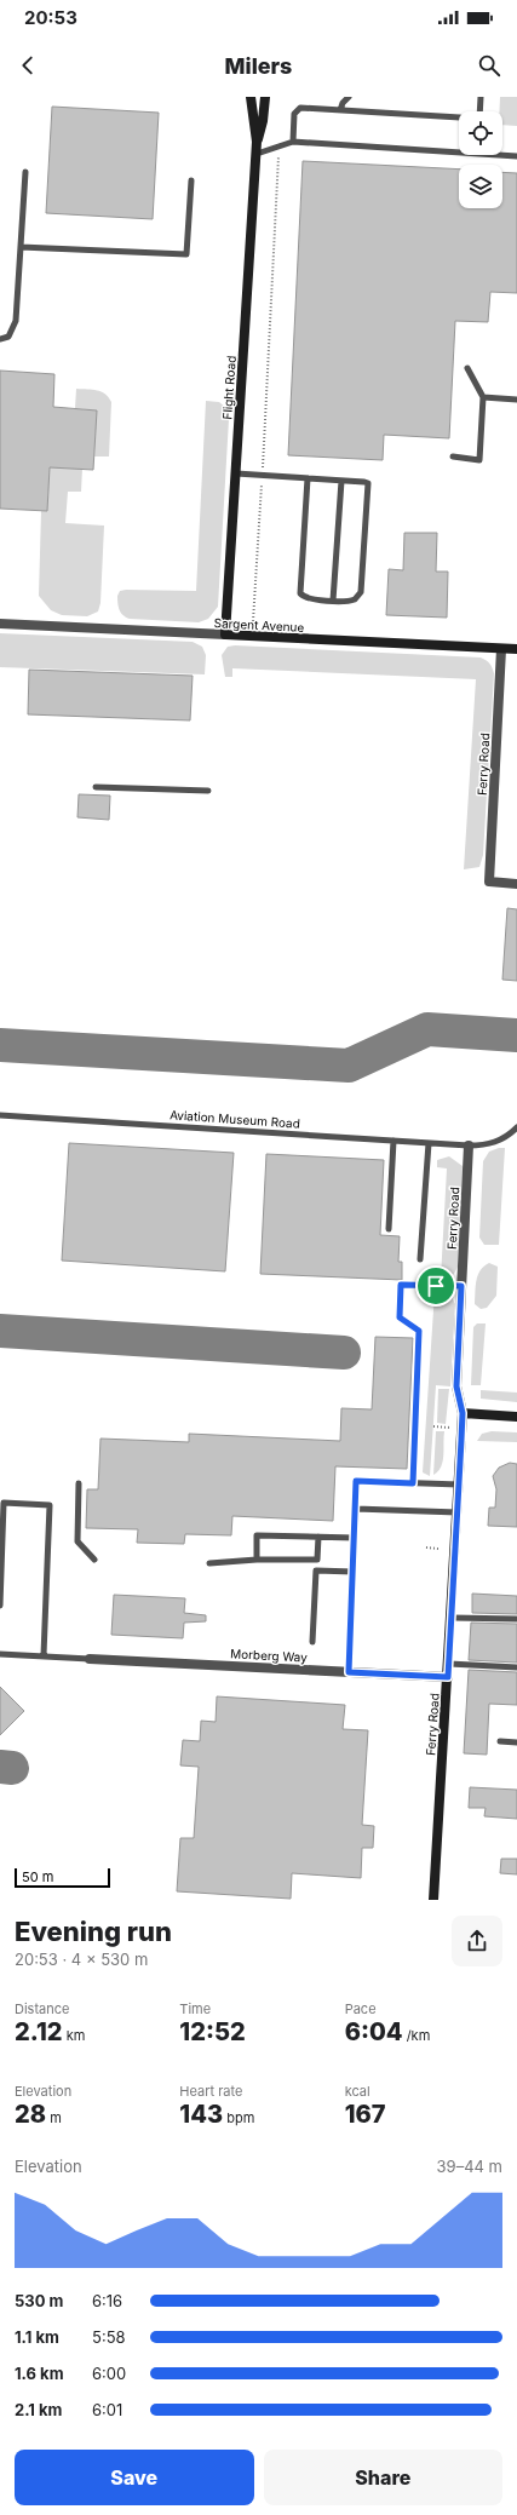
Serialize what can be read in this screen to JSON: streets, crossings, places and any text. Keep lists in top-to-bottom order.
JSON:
{
  "streets": {
    "street": [
      "Flight Road",
      "Sargent Avenue",
      "Ferry Road",
      "Morberg Way"
    ],
    "lane": ["Aviation Museum Road"]
  },
  "crossings": [
    ["Flight Road", "Sargent Avenue"],
    ["Sargent Avenue", "Ferry Road"],
    ["Ferry Road", "Aviation Museum Road"],
    ["Ferry Road", "Morberg Way"]
  ],
  "scale_bar": "50 m",
  "page": {
    "status": "20:53",
    "header": "Milers",
    "scale": "50 m",
    "heading": ["Evening run", "20:53 · 4 × 530 m"],
    "stats": [
      ["Distance", "2.12 km"],
      ["Time", "12:52"],
      ["Pace", "6:04 /km"],
      ["Elevation", "28 m"],
      ["Heart rate", "143 bpm"],
      ["kcal", "167"]
    ],
    "chart": ["Elevation", "39–44 m"],
    "list": [
      {
        "name": "530 m",
        "note": "6:16"
      },
      {
        "name": "1.1 km",
        "note": "5:58"
      },
      {
        "name": "1.6 km",
        "note": "6:00"
      },
      {
        "name": "2.1 km",
        "note": "6:01"
      }
    ],
    "buttons": ["Save", "Share"]
  }
}
